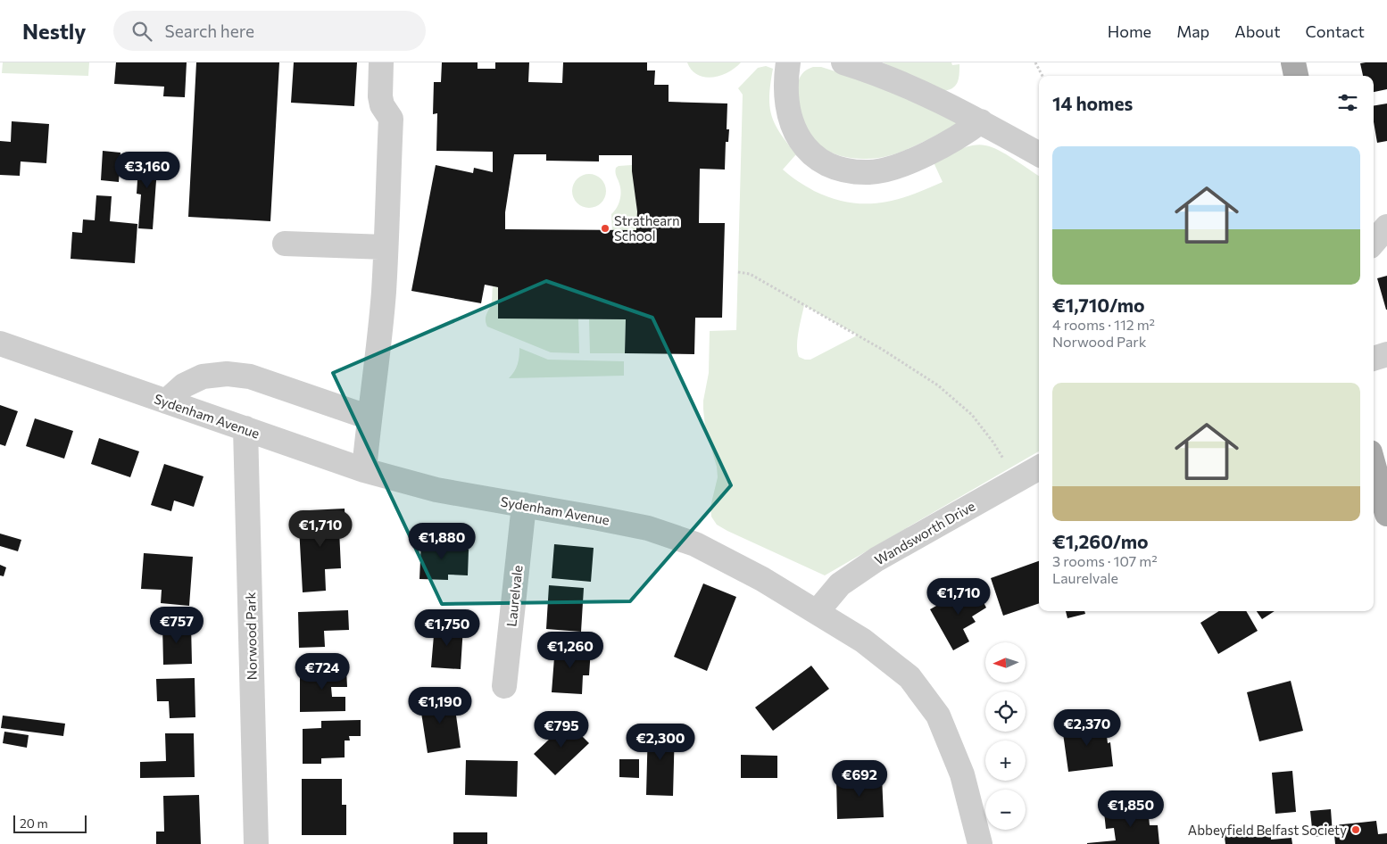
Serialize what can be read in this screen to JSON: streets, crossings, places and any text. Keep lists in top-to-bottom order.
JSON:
{
  "streets": {
    "street": [
      "Sydenham Avenue",
      "Wandsworth Drive",
      "Laurelvale",
      "Norwood Park"
    ]
  },
  "crossings": [
    ["Sydenham Avenue", "Wandsworth Drive"],
    ["Sydenham Avenue", "Laurelvale"],
    ["Sydenham Avenue", "Norwood Park"]
  ],
  "places": ["Strathearn School", "Abbeyfield Belfast Society"],
  "scale_bar": "20 m",
  "north": "left",
  "page": {
    "header": "Nestly",
    "search": "Search here",
    "nav": [
      "Home",
      "Map",
      "About",
      "Contact"
    ],
    "heading": "14 homes",
    "list": [
      {
        "name": "€1,710/mo",
        "note": "4 rooms · 112 m² · Norwood Park"
      },
      {
        "name": "€1,260/mo",
        "note": "3 rooms · 107 m² · Laurelvale"
      }
    ],
    "price": [
      "€3,160",
      "€1,710",
      "€1,880",
      "€1,710",
      "€757",
      "€1,750",
      "€1,260",
      "€724",
      "€1,190",
      "€2,370",
      "€795",
      "€2,300",
      "€692",
      "€1,850"
    ],
    "map_buttons": ["+", "−"],
    "scale": "20 m"
  }
}
